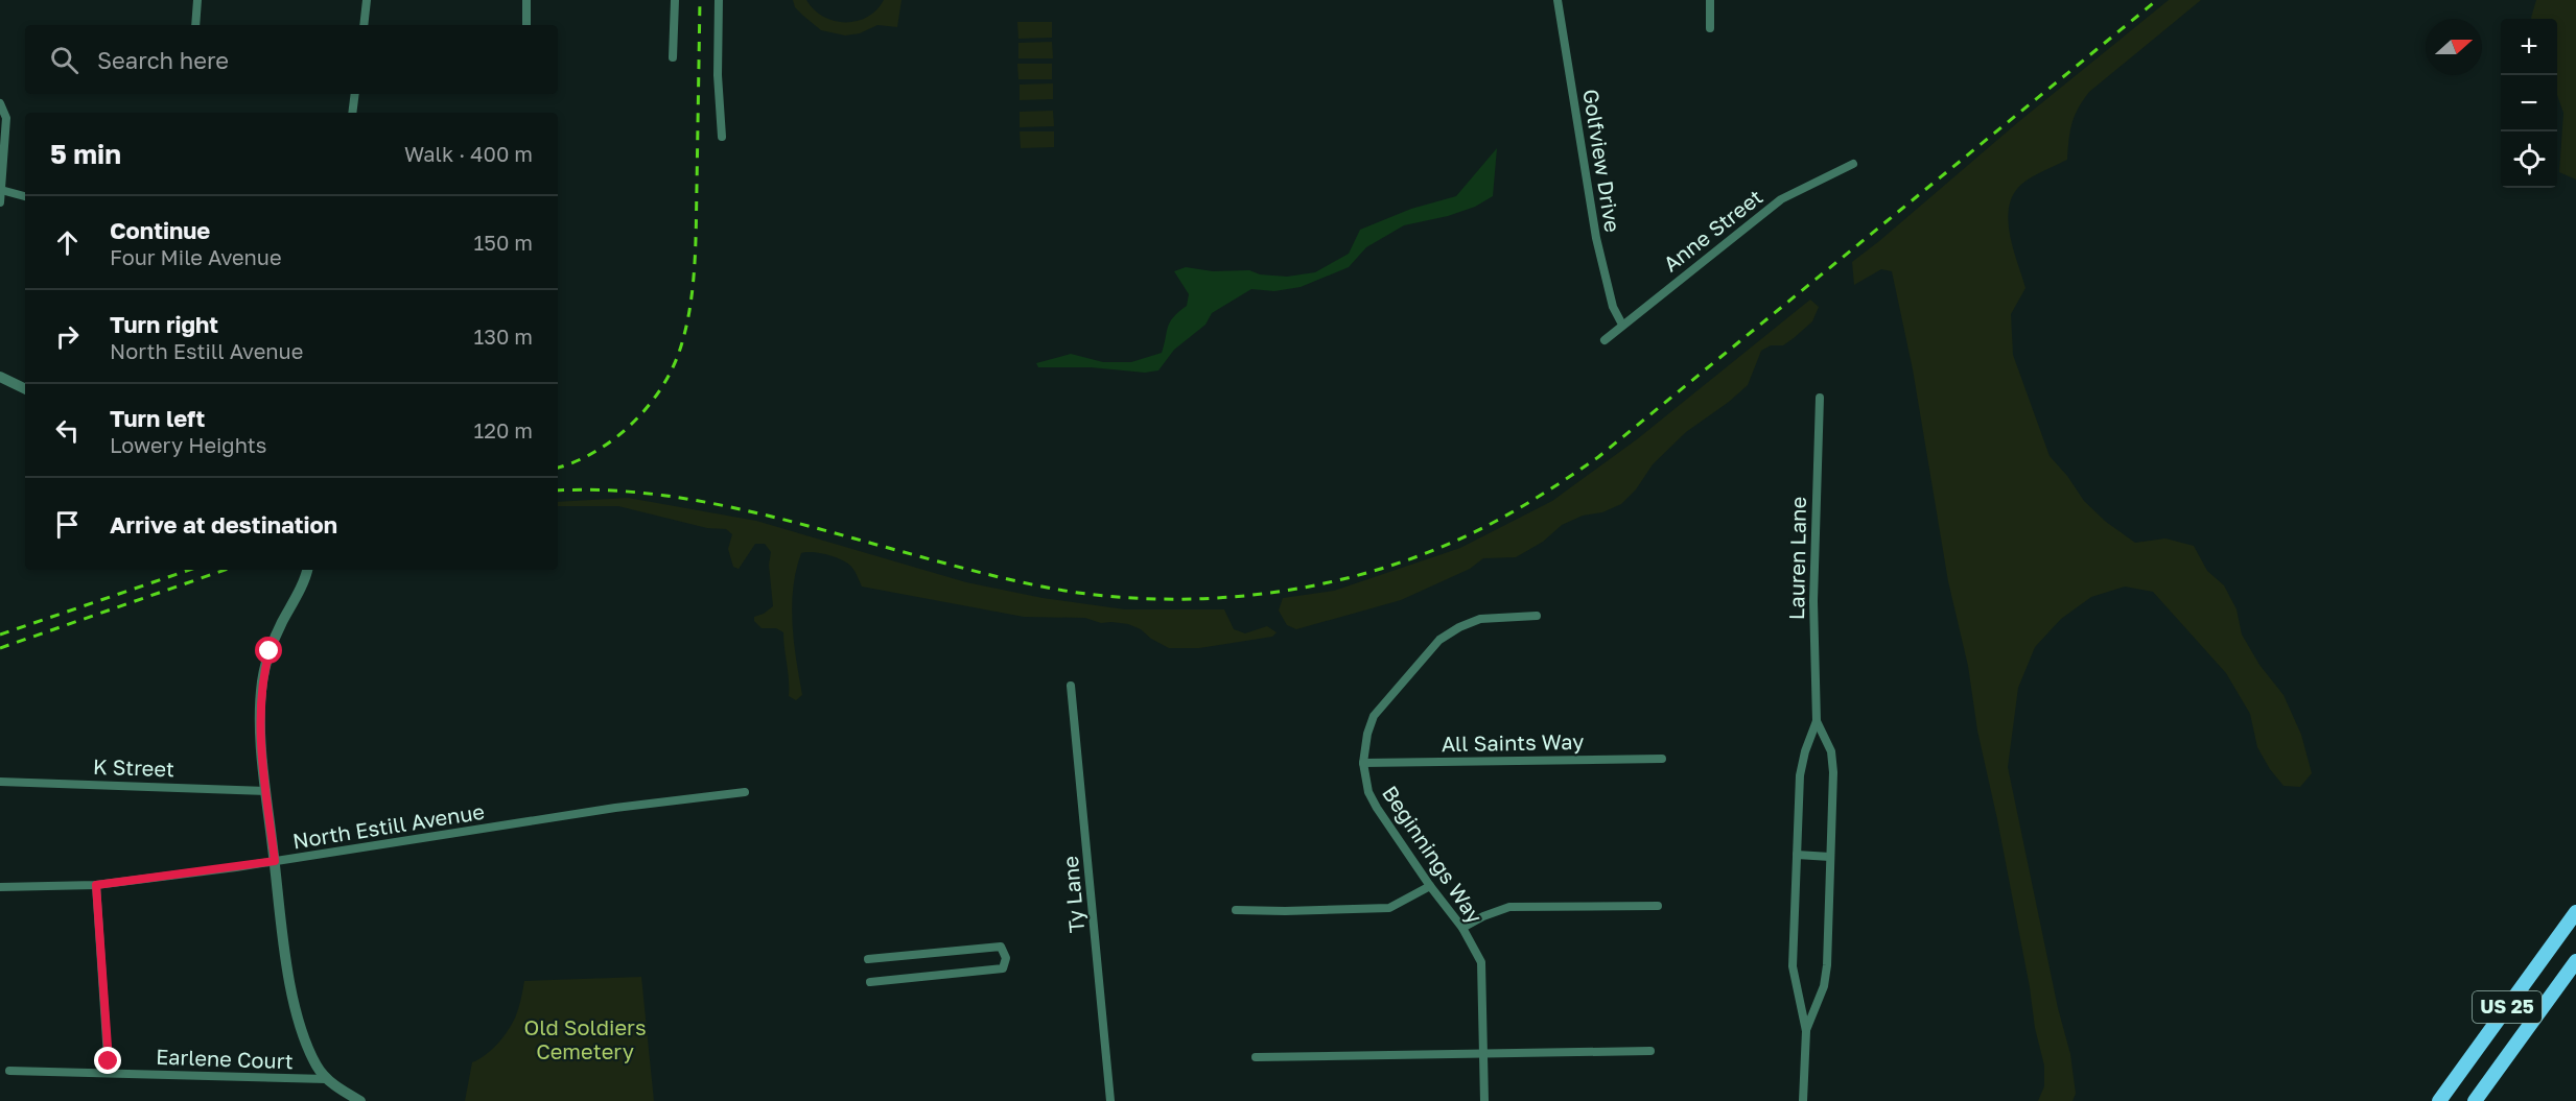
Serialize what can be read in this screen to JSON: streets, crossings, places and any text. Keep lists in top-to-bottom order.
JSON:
{
  "streets": {
    "main road": ["US 25"],
    "street": [
      "Golfview Drive",
      "Anne Street",
      "Lauren Lane",
      "All Saints Way",
      "K Street",
      "North Estill Avenue",
      "Beginnings Way",
      "Ty Lane",
      "Earlene Court"
    ]
  },
  "crossings": [
    ["Golfview Drive", "Anne Street"],
    ["All Saints Way", "Beginnings Way"]
  ],
  "parks": ["Old Soldiers Cemetery"],
  "north": "right",
  "page": {
    "map_buttons": ["+", "−"],
    "search": "Search here",
    "heading": ["5 min", "Walk · 400 m"],
    "list": [
      ["Continue", "Four Mile Avenue", "150 m"],
      ["Turn right", "North Estill Avenue", "130 m"],
      ["Turn left", "Lowery Heights", "120 m"],
      "Arrive at destination"
    ]
  }
}
